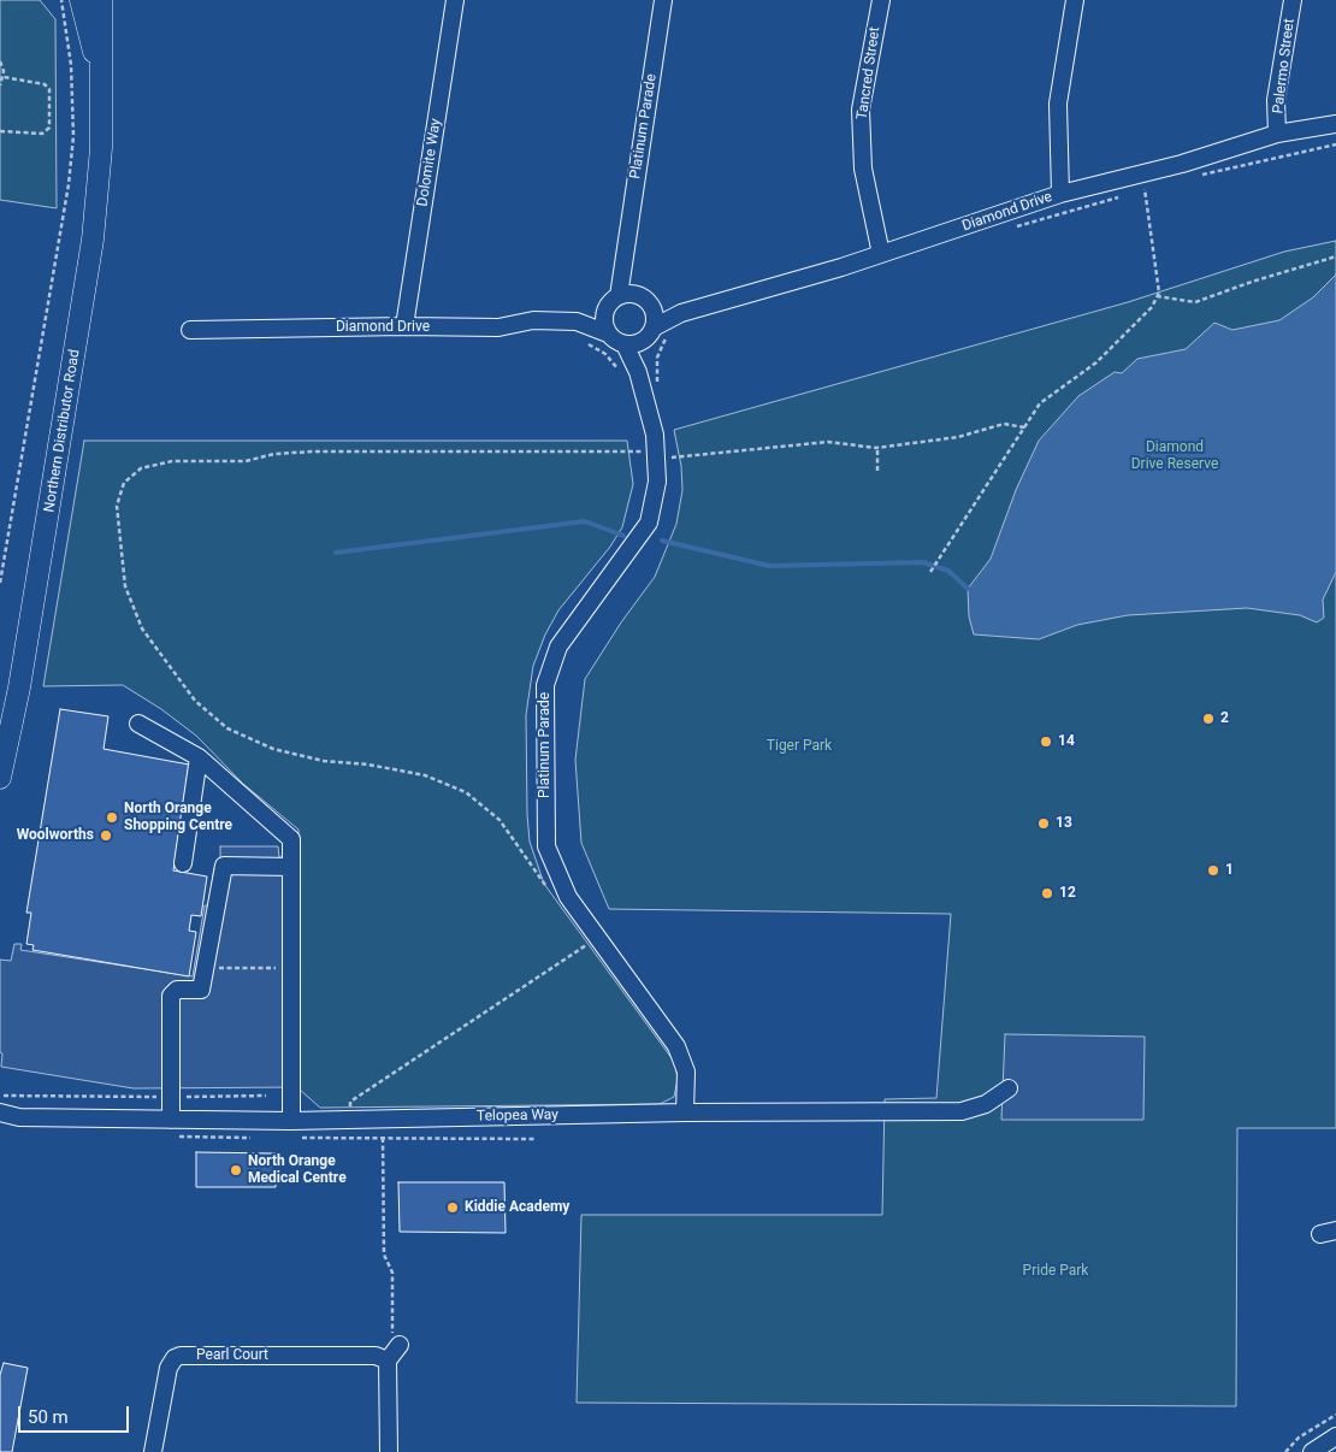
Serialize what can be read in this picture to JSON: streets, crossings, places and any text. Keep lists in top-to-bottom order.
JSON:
{
  "streets": {
    "main road": ["Northern Distributor Road"],
    "street": [
      "Palermo Street",
      "Tancred Street",
      "Platinum Parade",
      "Dolomite Way",
      "Diamond Drive",
      "Telopea Way",
      "Pearl Court"
    ]
  },
  "crossings": [
    ["Palermo Street", "Diamond Drive"],
    ["Tancred Street", "Diamond Drive"],
    ["Platinum Parade", "Diamond Drive"],
    ["Platinum Parade", "Telopea Way"],
    ["Dolomite Way", "Diamond Drive"]
  ],
  "parks": ["Diamond Drive Reserve", "Tiger Park", "Pride Park"],
  "places": [
    "2",
    "14",
    "North Orange Shopping Centre",
    "13",
    "Woolworths",
    "1",
    "12",
    "North Orange Medical Centre",
    "Kiddie Academy"
  ],
  "scale_bar": "50 m"
}
